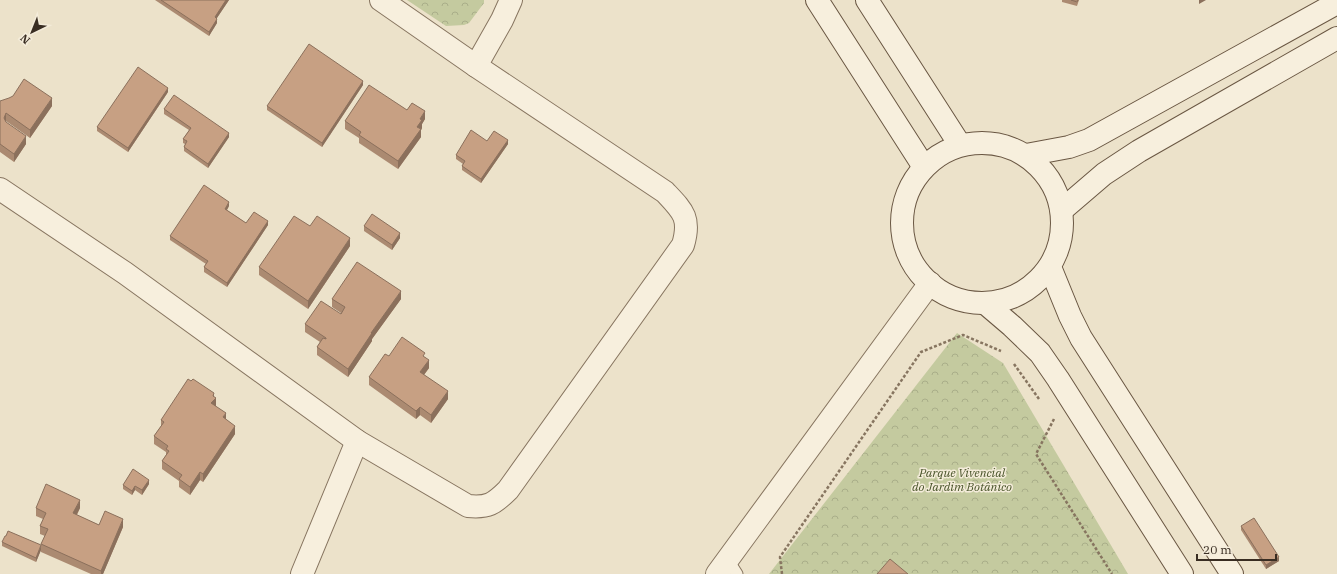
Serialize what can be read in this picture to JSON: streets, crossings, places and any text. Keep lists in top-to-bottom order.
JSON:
{
  "parks": ["Parque Vivencial do Jardim Botânico"],
  "scale_bar": "20 m",
  "north": "bottom left"
}
